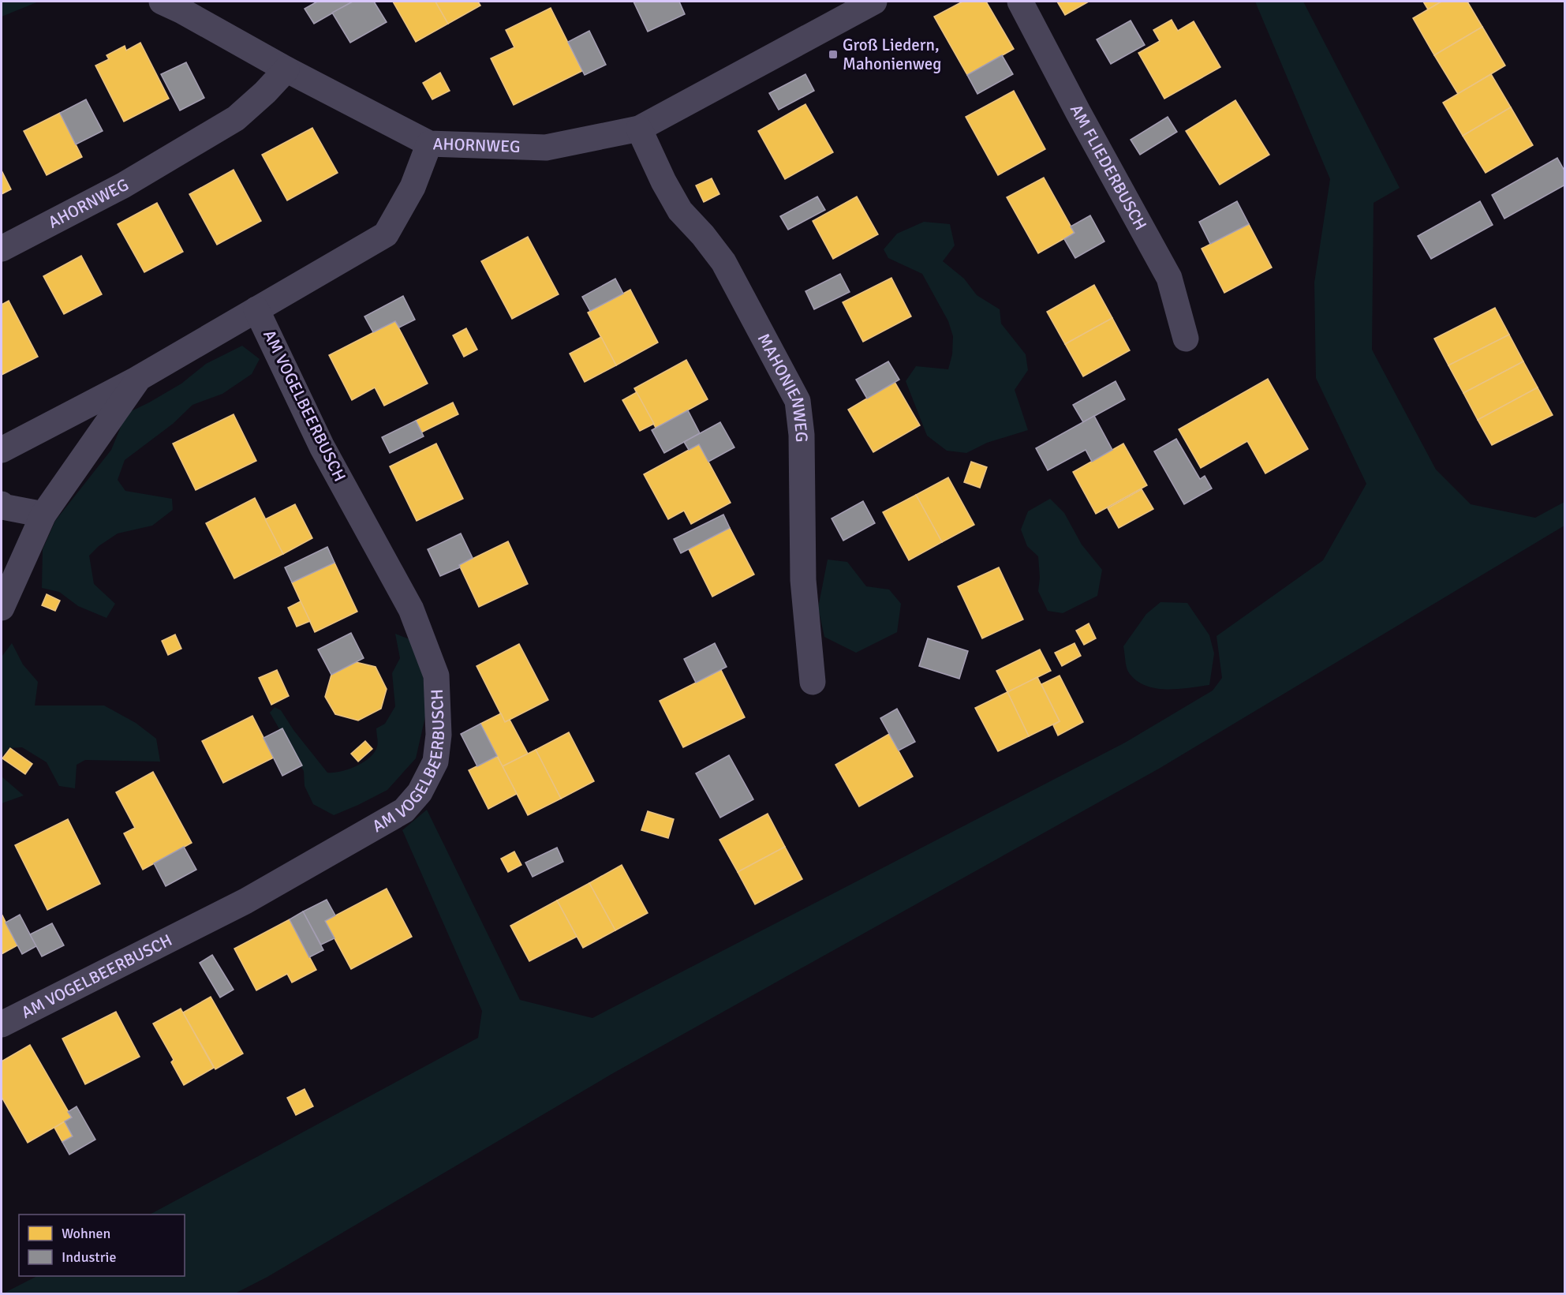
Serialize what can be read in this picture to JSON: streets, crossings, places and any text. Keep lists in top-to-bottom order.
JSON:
{
  "streets": {
    "street": [
      "AHORNWEG",
      "AM FLIEDERBUSCH",
      "MAHONIENWEG",
      "AM VOGELBEERBUSCH"
    ]
  },
  "crossings": [
    ["AHORNWEG", "MAHONIENWEG"],
    ["AHORNWEG", "AM VOGELBEERBUSCH"]
  ],
  "places": {
    "transit": ["Groß Liedern, Mahonienweg"]
  },
  "legend": ["Wohnen", "Industrie"]
}
